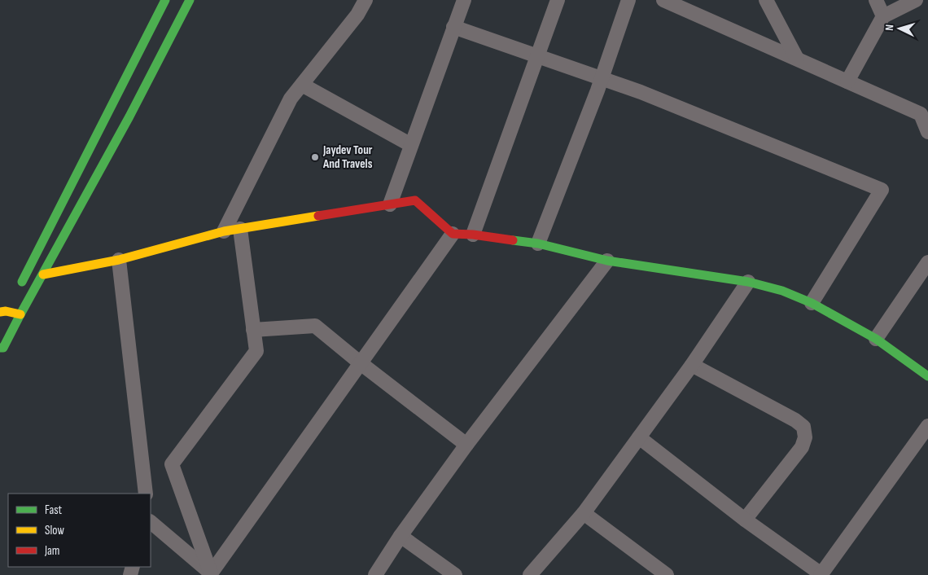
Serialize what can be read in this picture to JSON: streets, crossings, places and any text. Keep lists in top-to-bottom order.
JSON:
{
  "places": ["Jaydev Tour And Travels"],
  "legend": ["Fast", "Slow", "Jam"],
  "north": "left"
}
